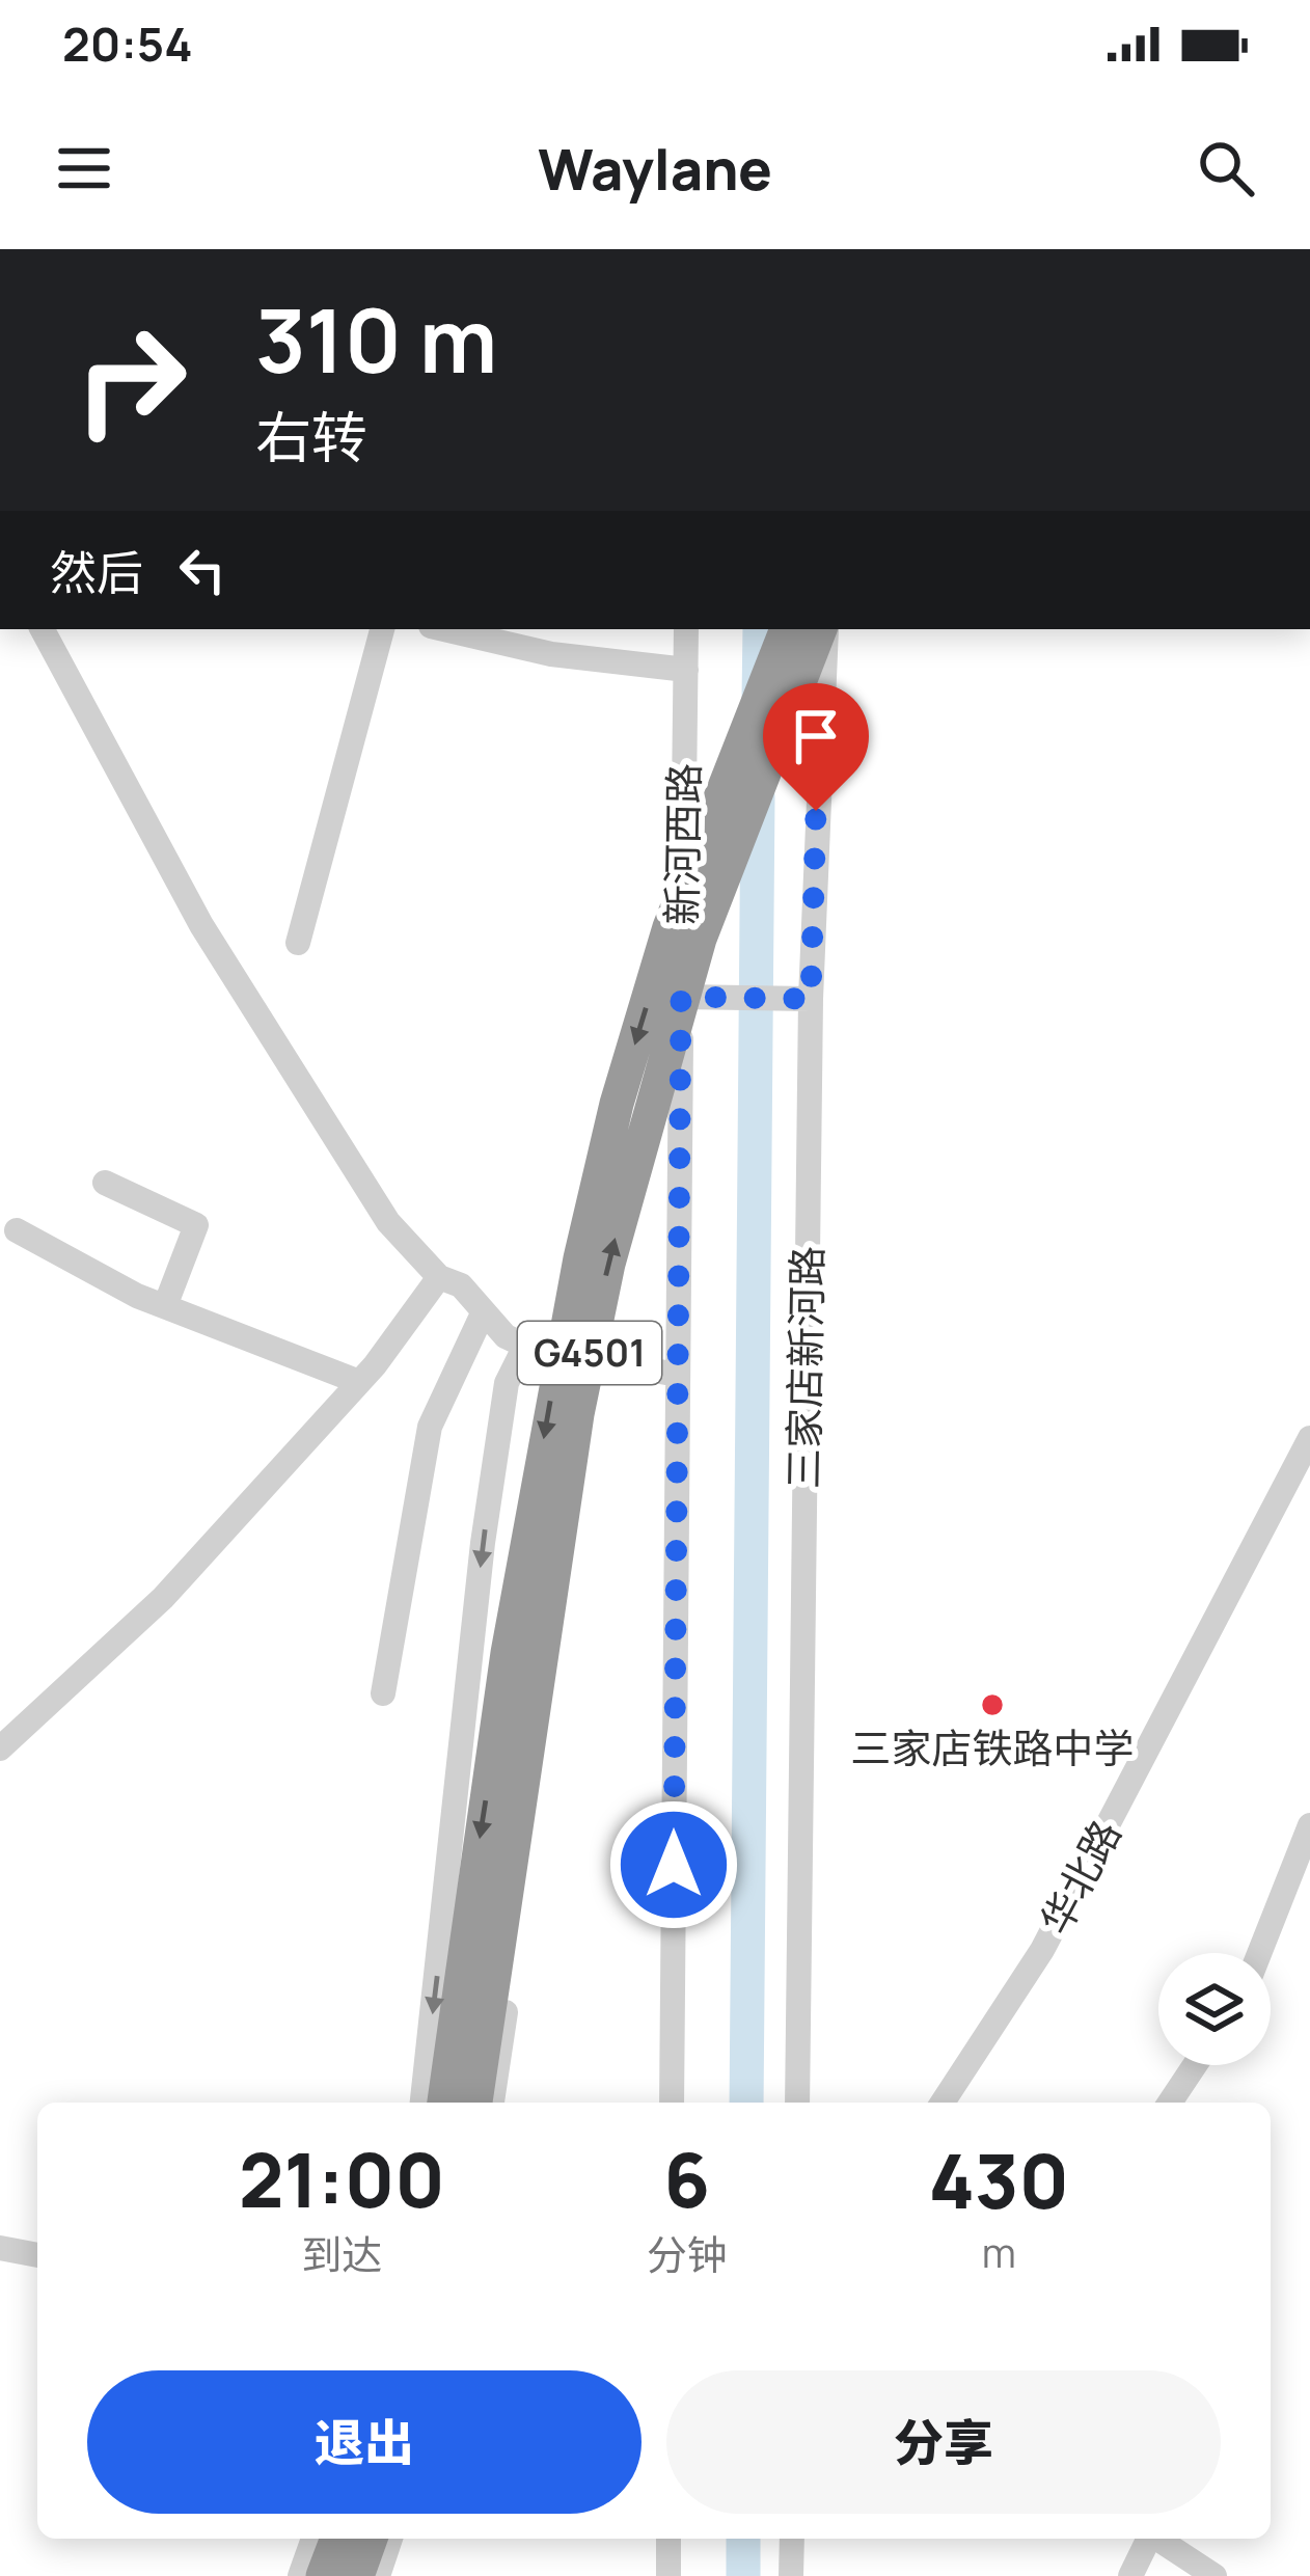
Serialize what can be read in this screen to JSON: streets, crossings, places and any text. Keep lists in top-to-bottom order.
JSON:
{
  "streets": {
    "highway": ["G4501"],
    "street": ["新河西路", "三家店新河路", "华北路"]
  },
  "places": ["三家店铁路中学"],
  "page": {
    "status": "20:54",
    "header": "Waylane",
    "turn": ["310 m", "右转"],
    "then": "然后",
    "eta": [
      "21:00",
      "到达",
      "6",
      "分钟",
      "430",
      "m"
    ],
    "buttons": ["退出", "分享"]
  }
}
